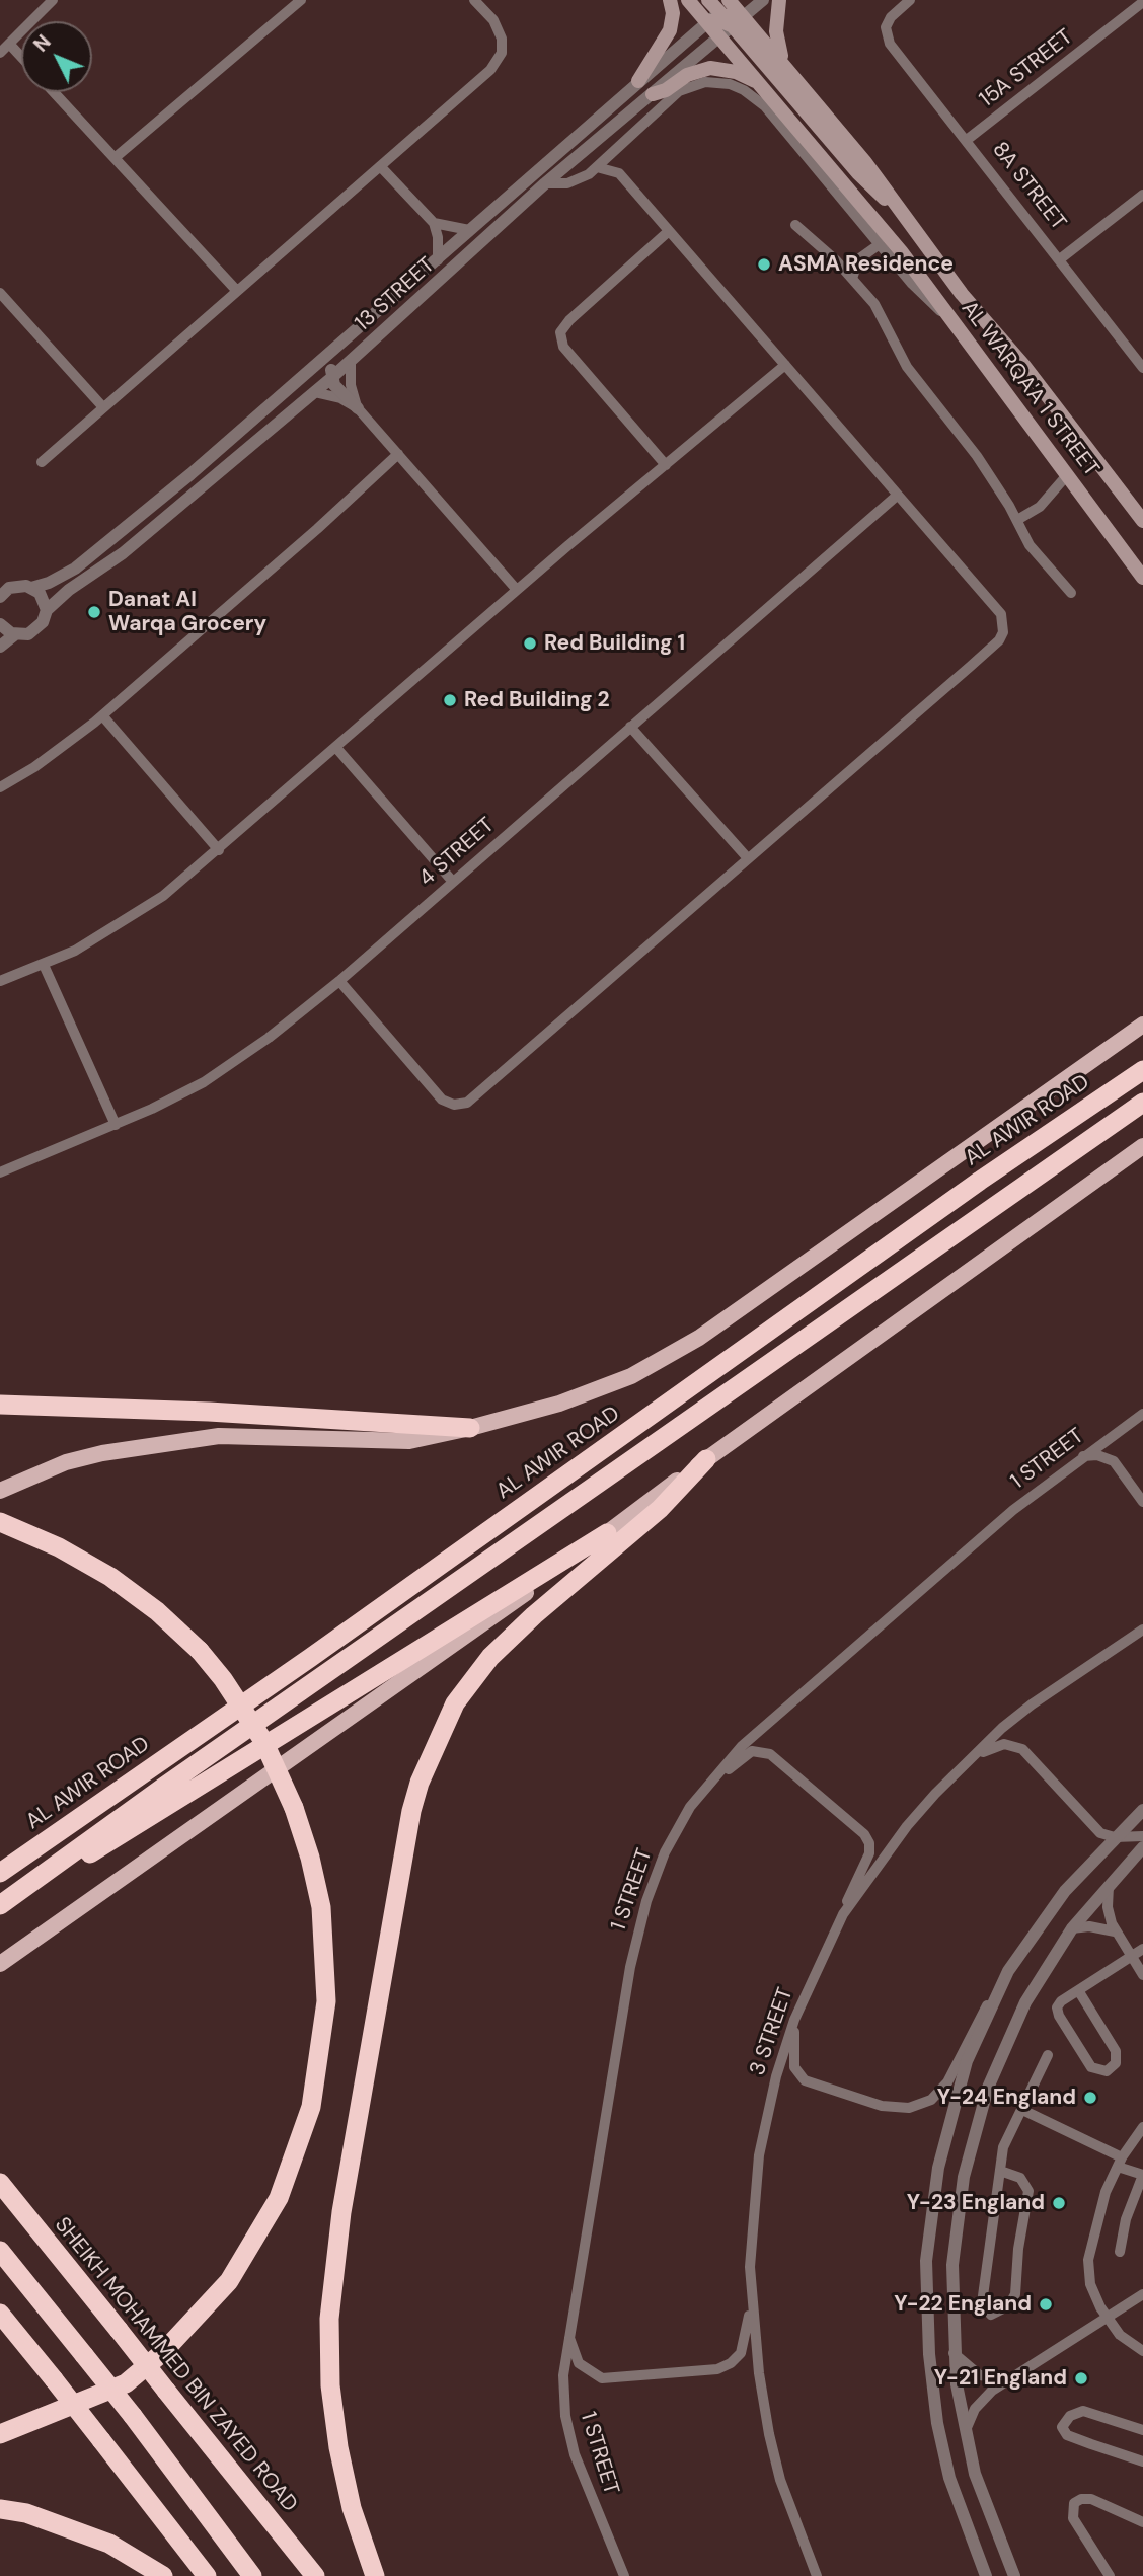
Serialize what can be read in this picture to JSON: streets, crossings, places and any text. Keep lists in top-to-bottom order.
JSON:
{
  "streets": {
    "highway": ["AL AWIR ROAD", "SHEIKH MOHAMMED BIN ZAYED ROAD"],
    "main road": ["AL WARQA'A 1 STREET"],
    "street": [
      "15A STREET",
      "8A STREET",
      "13 STREET",
      "4 STREET",
      "1 STREET",
      "3 STREET"
    ]
  },
  "crossings": [
    ["15A STREET", "8A STREET"],
    ["13 STREET", "AL WARQA'A 1 STREET"]
  ],
  "places": [
    "ASMA Residence",
    "Danat Al Warqa Grocery",
    "Red Building 1",
    "Red Building 2",
    "Y-24 England",
    "Y-23 England",
    "Y-22 England",
    "Y-21 England"
  ],
  "north": "top left"
}
